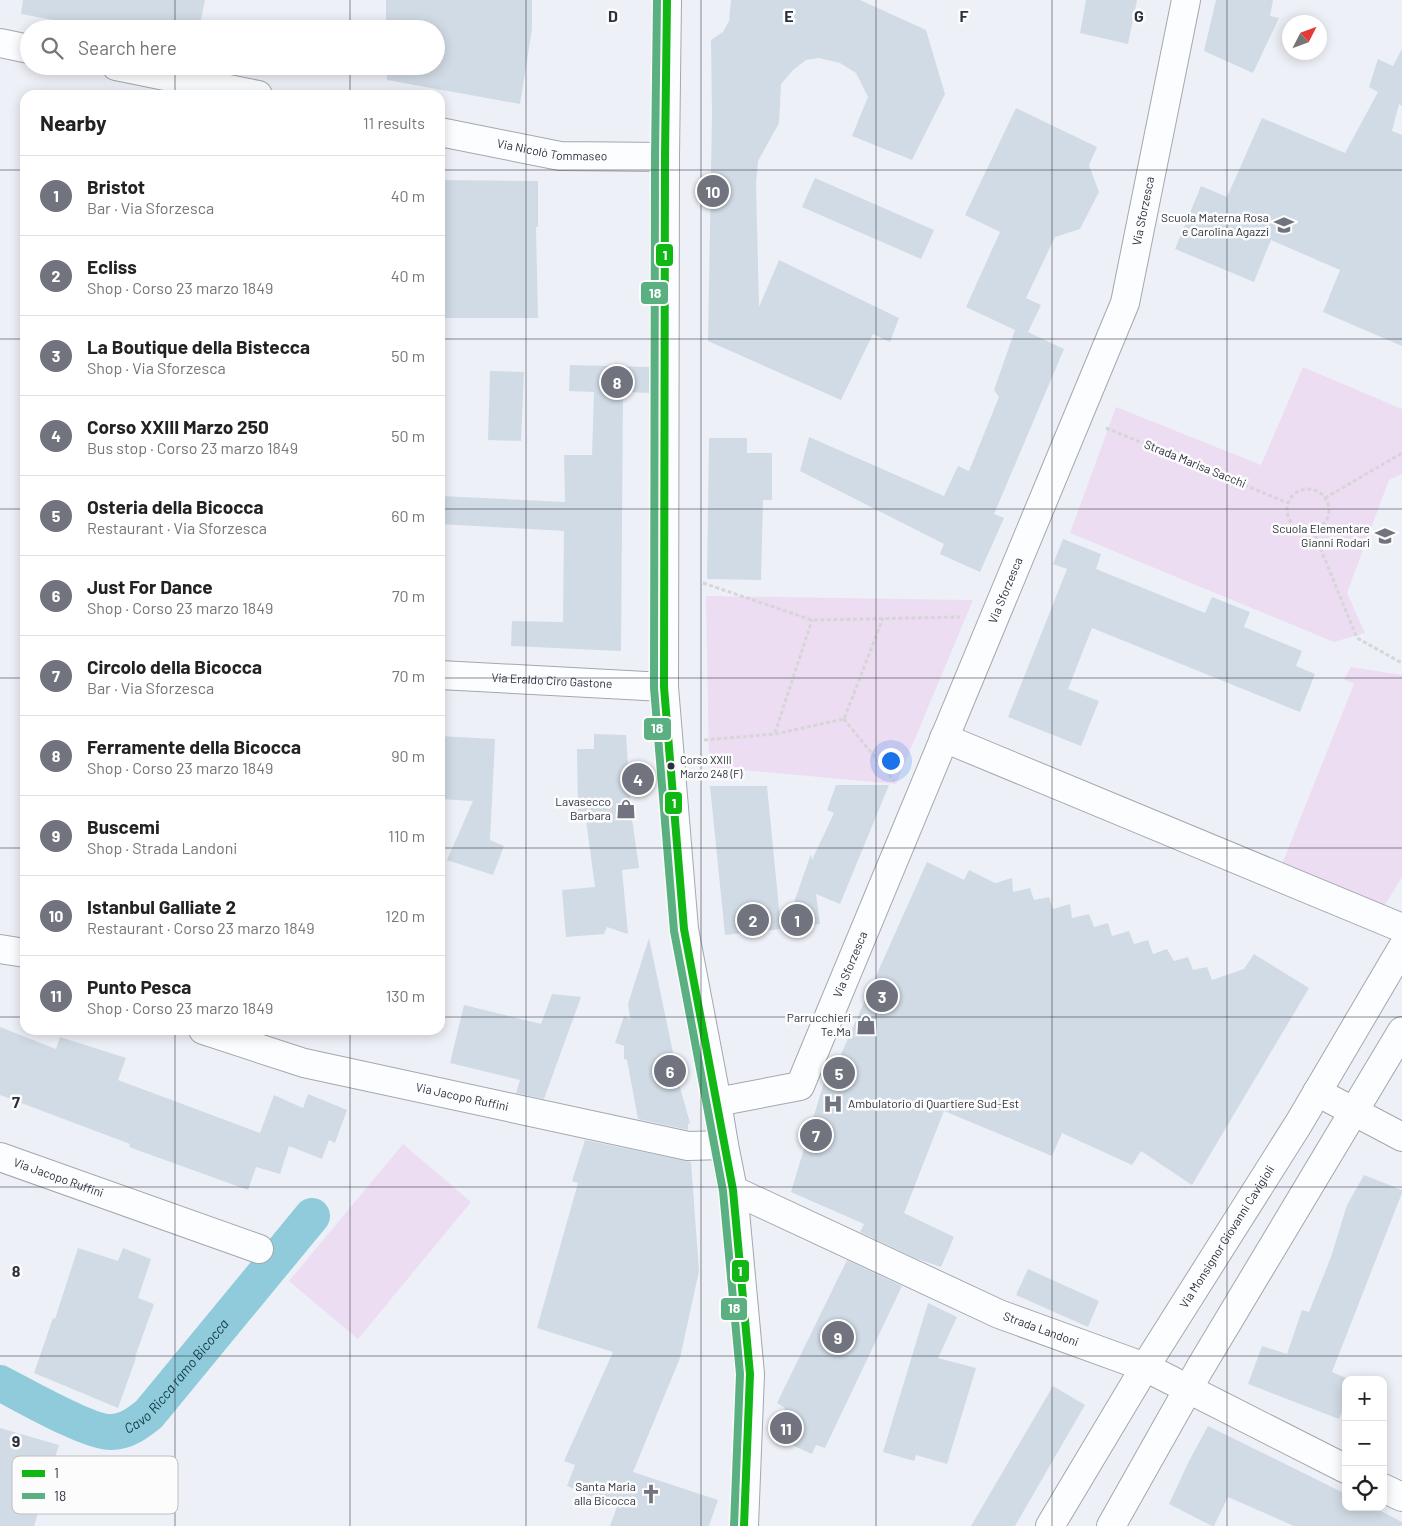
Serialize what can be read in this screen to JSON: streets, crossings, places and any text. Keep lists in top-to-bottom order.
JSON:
{
  "streets": {
    "street": [
      "Via Nicolò Tommaseo",
      "Via Sforzesca",
      "Via Eraldo Ciro Gastone",
      "Via Jacopo Ruffini",
      "Via Monsignor Giovanni Cavigioli",
      "Strada Landoni"
    ],
    "path": ["Strada Marisa Sacchi"]
  },
  "crossings": [
    ["Via Monsignor Giovanni Cavigioli", "Strada Landoni"]
  ],
  "water": ["Cavo Ricca ramo Bicocca"],
  "places": {
    "school or university": ["Scuola Materna Rosa e Carolina Agazzi", "Scuola Elementare Gianni Rodari"],
    "other": ["Corso XXIII Marzo 248 (F)"],
    "shop": ["Lavasecco Barbara", "Parrucchieri Te.Ma"],
    "hospital": ["Ambulatorio di Quartiere Sud-Est"],
    "church": ["Santa Maria alla Bicocca"]
  },
  "lines": ["transit line 1", "transit line 18"],
  "legend": ["1", "18"],
  "north": "top right",
  "page": {
    "search": "Search here",
    "heading": ["Nearby", "11 results"],
    "list": [
      {
        "mark": "1",
        "name": "Bristot",
        "note": "Bar · Via Sforzesca",
        "value": "40 m"
      },
      {
        "mark": "2",
        "name": "Ecliss",
        "note": "Shop · Corso 23 marzo 1849",
        "value": "40 m"
      },
      {
        "mark": "3",
        "name": "La Boutique della Bistecca",
        "note": "Shop · Via Sforzesca",
        "value": "50 m"
      },
      {
        "mark": "4",
        "name": "Corso XXIII Marzo 250",
        "note": "Bus stop · Corso 23 marzo 1849",
        "value": "50 m"
      },
      {
        "mark": "5",
        "name": "Osteria della Bicocca",
        "note": "Restaurant · Via Sforzesca",
        "value": "60 m"
      },
      {
        "mark": "6",
        "name": "Just For Dance",
        "note": "Shop · Corso 23 marzo 1849",
        "value": "70 m"
      },
      {
        "mark": "7",
        "name": "Circolo della Bicocca",
        "note": "Bar · Via Sforzesca",
        "value": "70 m"
      },
      {
        "mark": "8",
        "name": "Ferramente della Bicocca",
        "note": "Shop · Corso 23 marzo 1849",
        "value": "90 m"
      },
      {
        "mark": "9",
        "name": "Buscemi",
        "note": "Shop · Strada Landoni",
        "value": "110 m"
      },
      {
        "mark": "10",
        "name": "Istanbul Galliate 2",
        "note": "Restaurant · Corso 23 marzo 1849",
        "value": "120 m"
      },
      {
        "mark": "11",
        "name": "Punto Pesca",
        "note": "Shop · Corso 23 marzo 1849",
        "value": "130 m"
      }
    ],
    "pins": [
      "10",
      "8",
      "4",
      "1",
      "2",
      "3",
      "6",
      "5",
      "7",
      "9",
      "11"
    ],
    "map_buttons": ["+", "−"]
  },
  "grid": {
    "columns": [
      "D",
      "E",
      "F",
      "G"
    ],
    "rows": ["7", "8", "9"]
  }
}
